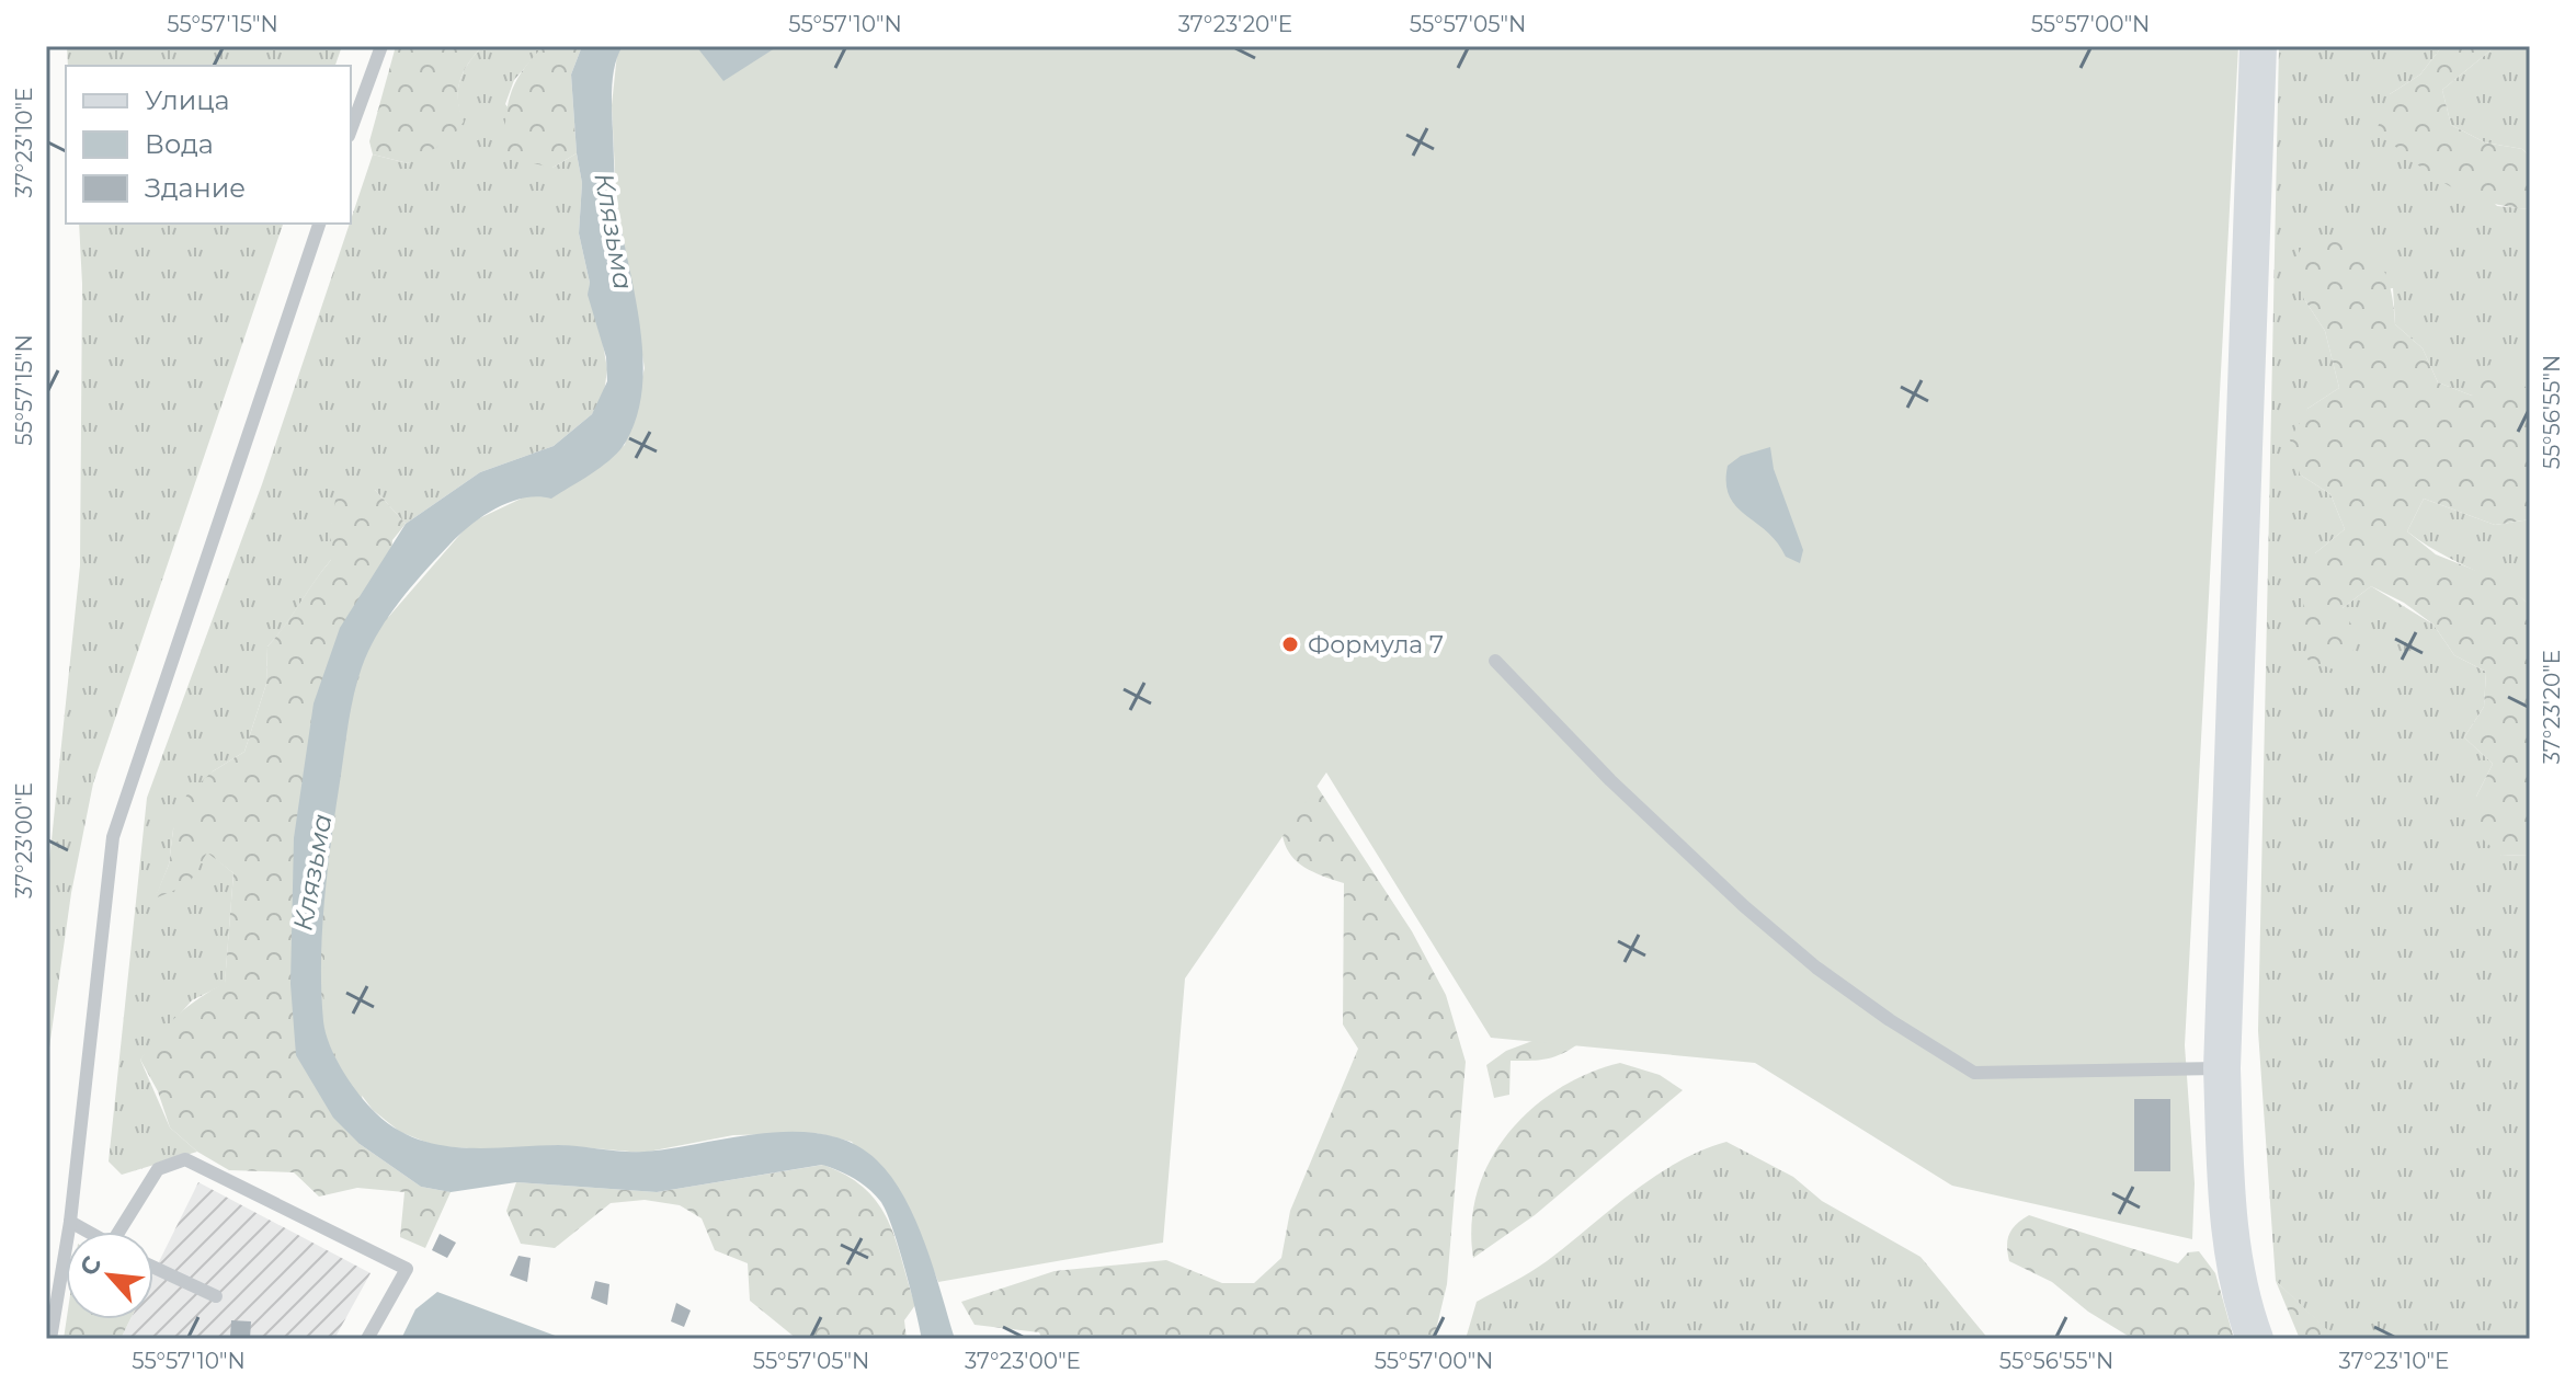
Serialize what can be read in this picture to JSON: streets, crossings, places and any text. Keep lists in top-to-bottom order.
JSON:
{
  "water": ["Клязьма"],
  "places": ["Формула 7"],
  "legend": ["Улица", "Вода", "Здание"],
  "north": "top left",
  "coordinates": [
    "55°57'15\"N",
    "55°57'10\"N",
    "37°23'20\"E",
    "55°57'05\"N",
    "55°57'00\"N",
    "37°23'10\"E",
    "55°56'55\"N",
    "37°23'00\"E"
  ]
}
